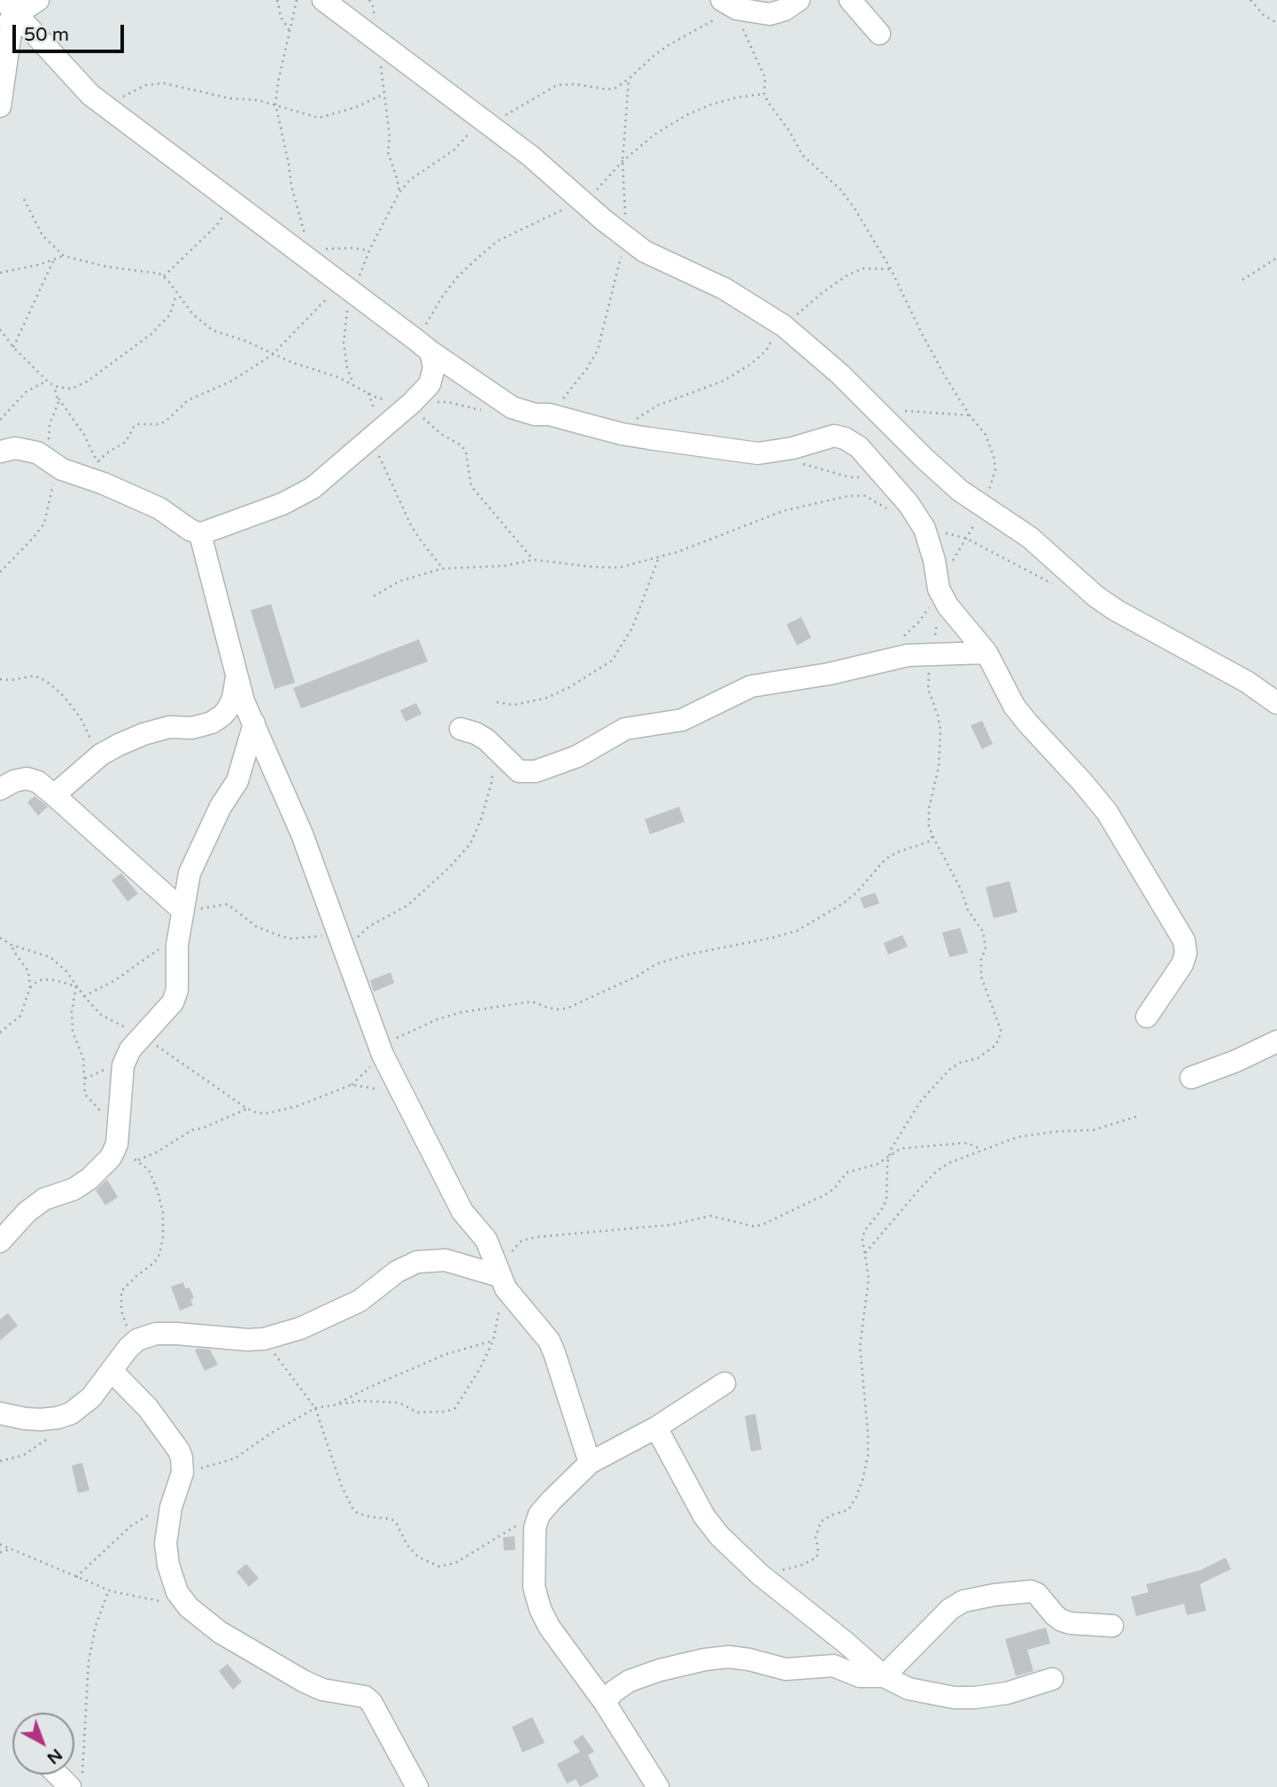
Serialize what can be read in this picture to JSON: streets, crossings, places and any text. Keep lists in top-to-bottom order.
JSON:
{
  "scale_bar": "50 m",
  "north": "bottom right"
}
